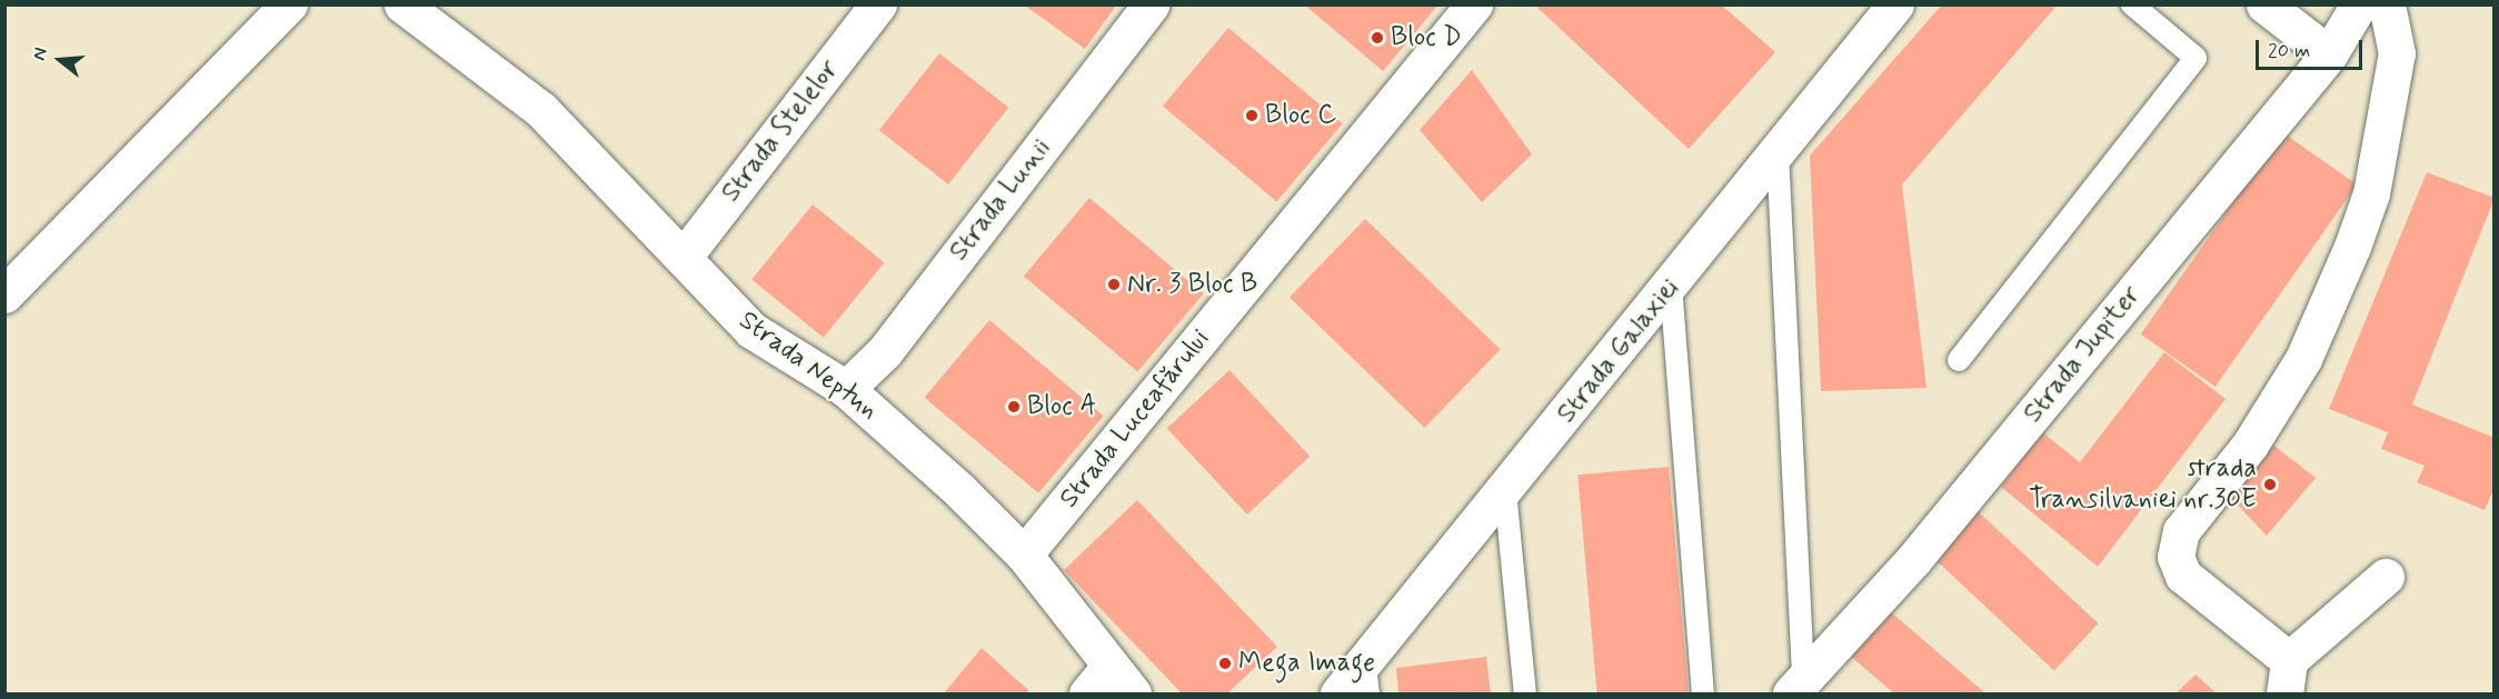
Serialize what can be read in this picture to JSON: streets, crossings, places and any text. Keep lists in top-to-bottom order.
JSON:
{
  "streets": {
    "street": [
      "Strada Stelelor",
      "Strada Lunii",
      "Strada Galaxiei",
      "Strada Jupiter",
      "Strada Neptun",
      "Strada Luceafărului"
    ]
  },
  "crossings": [
    ["Strada Stelelor", "Strada Neptun"],
    ["Strada Lunii", "Strada Neptun"],
    ["Strada Neptun", "Strada Luceafărului"]
  ],
  "places": [
    "Bloc D",
    "Bloc C",
    "Nr. 3 Bloc B",
    "Bloc A",
    "strada Transilvaniei nr.30E",
    "Mega Image"
  ],
  "scale_bar": "20 m",
  "north": "left"
}
